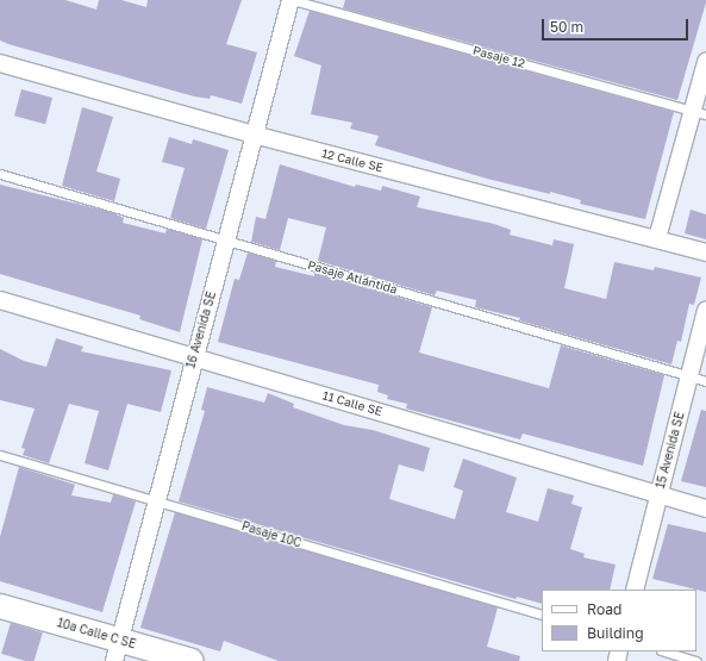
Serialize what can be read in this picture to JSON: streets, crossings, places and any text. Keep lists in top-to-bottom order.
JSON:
{
  "streets": {
    "street": [
      "12 Calle SE",
      "16 Avenida SE",
      "11 Calle SE",
      "15 Avenida SE",
      "10a Calle C SE"
    ],
    "lane": ["Pasaje 12", "Pasaje Atlántida", "Pasaje 10C"]
  },
  "crossings": [
    ["Pasaje 12", "16 Avenida SE"],
    ["12 Calle SE", "16 Avenida SE"],
    ["Pasaje Atlántida", "16 Avenida SE"],
    ["Pasaje Atlántida", "15 Avenida SE"],
    ["16 Avenida SE", "11 Calle SE"],
    ["16 Avenida SE", "Pasaje 10C"],
    ["16 Avenida SE", "10a Calle C SE"],
    ["11 Calle SE", "15 Avenida SE"]
  ],
  "legend": ["Road", "Building"],
  "scale_bar": "50 m"
}
